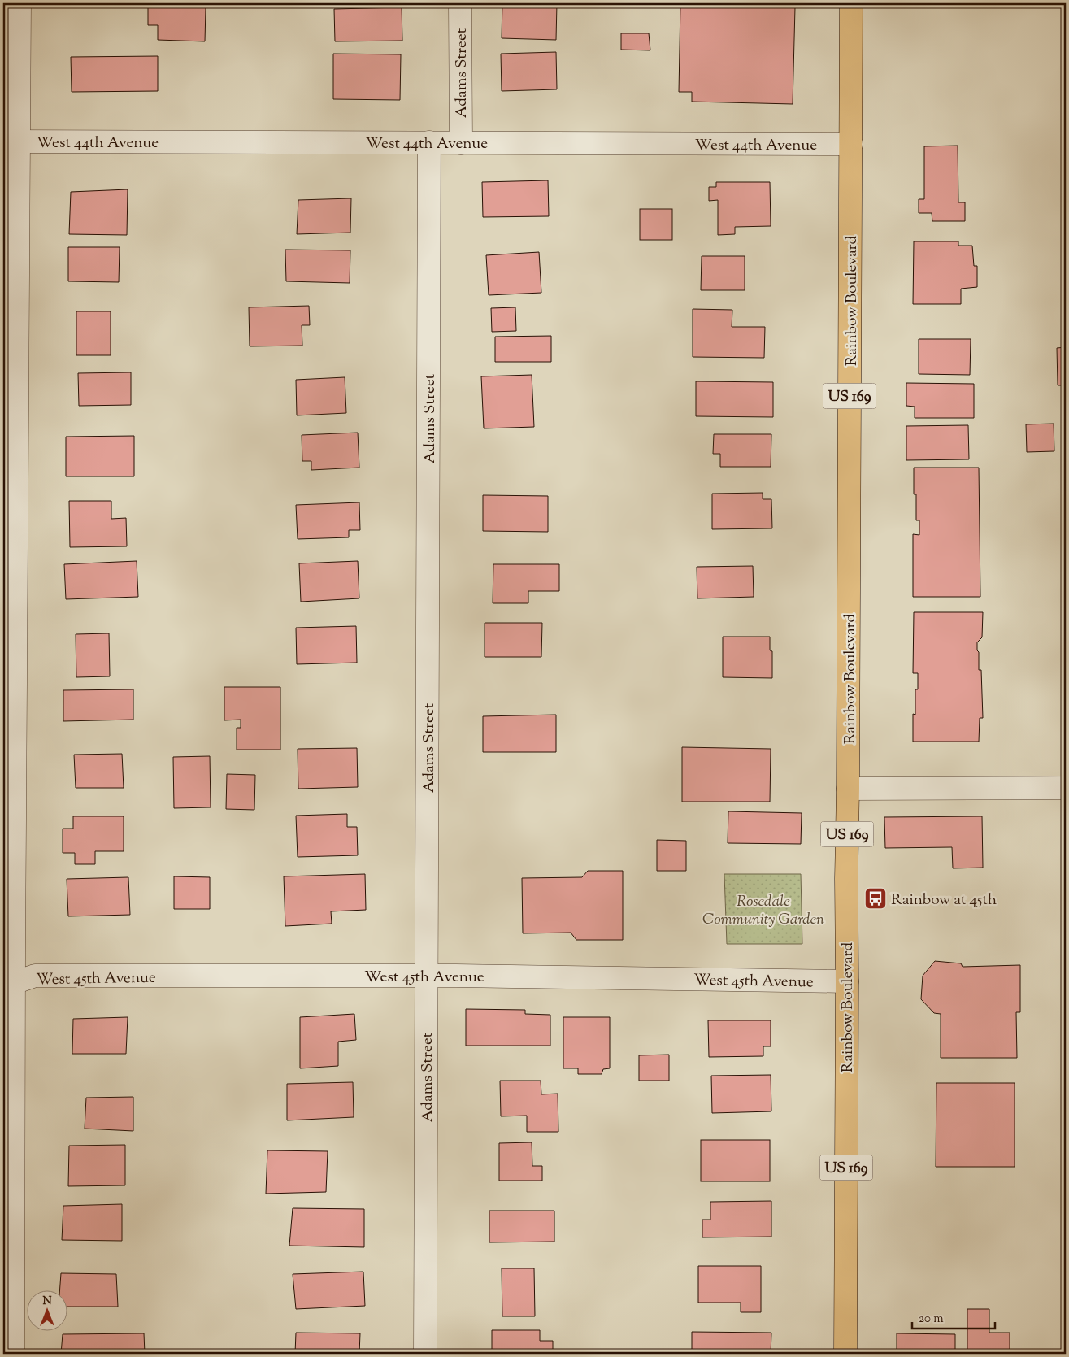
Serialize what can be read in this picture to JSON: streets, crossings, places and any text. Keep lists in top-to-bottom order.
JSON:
{
  "streets": {
    "main road": ["Rainbow Boulevard", "US 169"],
    "street": ["Adams Street", "West 44th Avenue", "West 45th Avenue"]
  },
  "crossings": [
    ["Adams Street", "West 44th Avenue"],
    ["Adams Street", "West 45th Avenue"],
    ["West 44th Avenue", "Rainbow Boulevard"],
    ["Rainbow Boulevard", "West 45th Avenue"]
  ],
  "parks": ["Rosedale Community Garden"],
  "places": {
    "bus stop": ["Rainbow at 45th"]
  },
  "scale_bar": "20 m",
  "north": "top"
}
